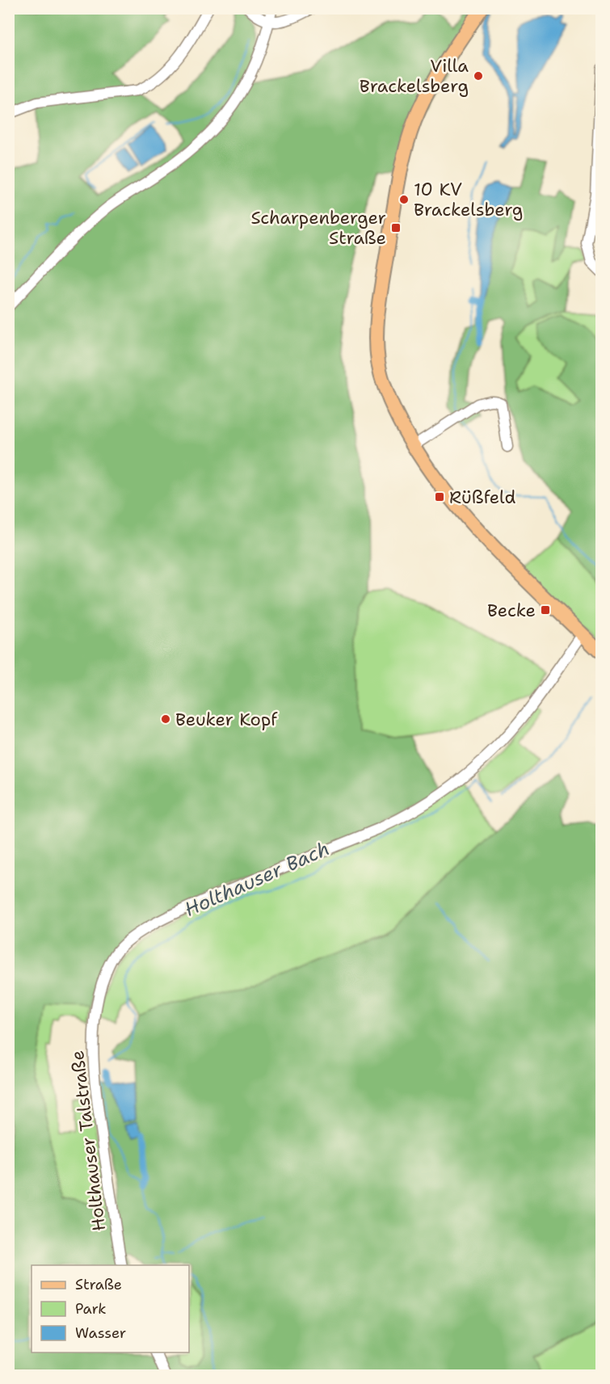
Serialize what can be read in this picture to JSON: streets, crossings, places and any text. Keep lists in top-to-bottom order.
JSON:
{
  "streets": {
    "street": ["Holthauser Talstraße"]
  },
  "water": ["Holthauser Bach"],
  "places": {
    "other": ["Villa Brackelsberg", "10 KV Brackelsberg", "Beuker Kopf"],
    "transit": ["Scharpenberger Straße", "Rüßfeld", "Becke"]
  },
  "legend": ["Straße", "Park", "Wasser"]
}
